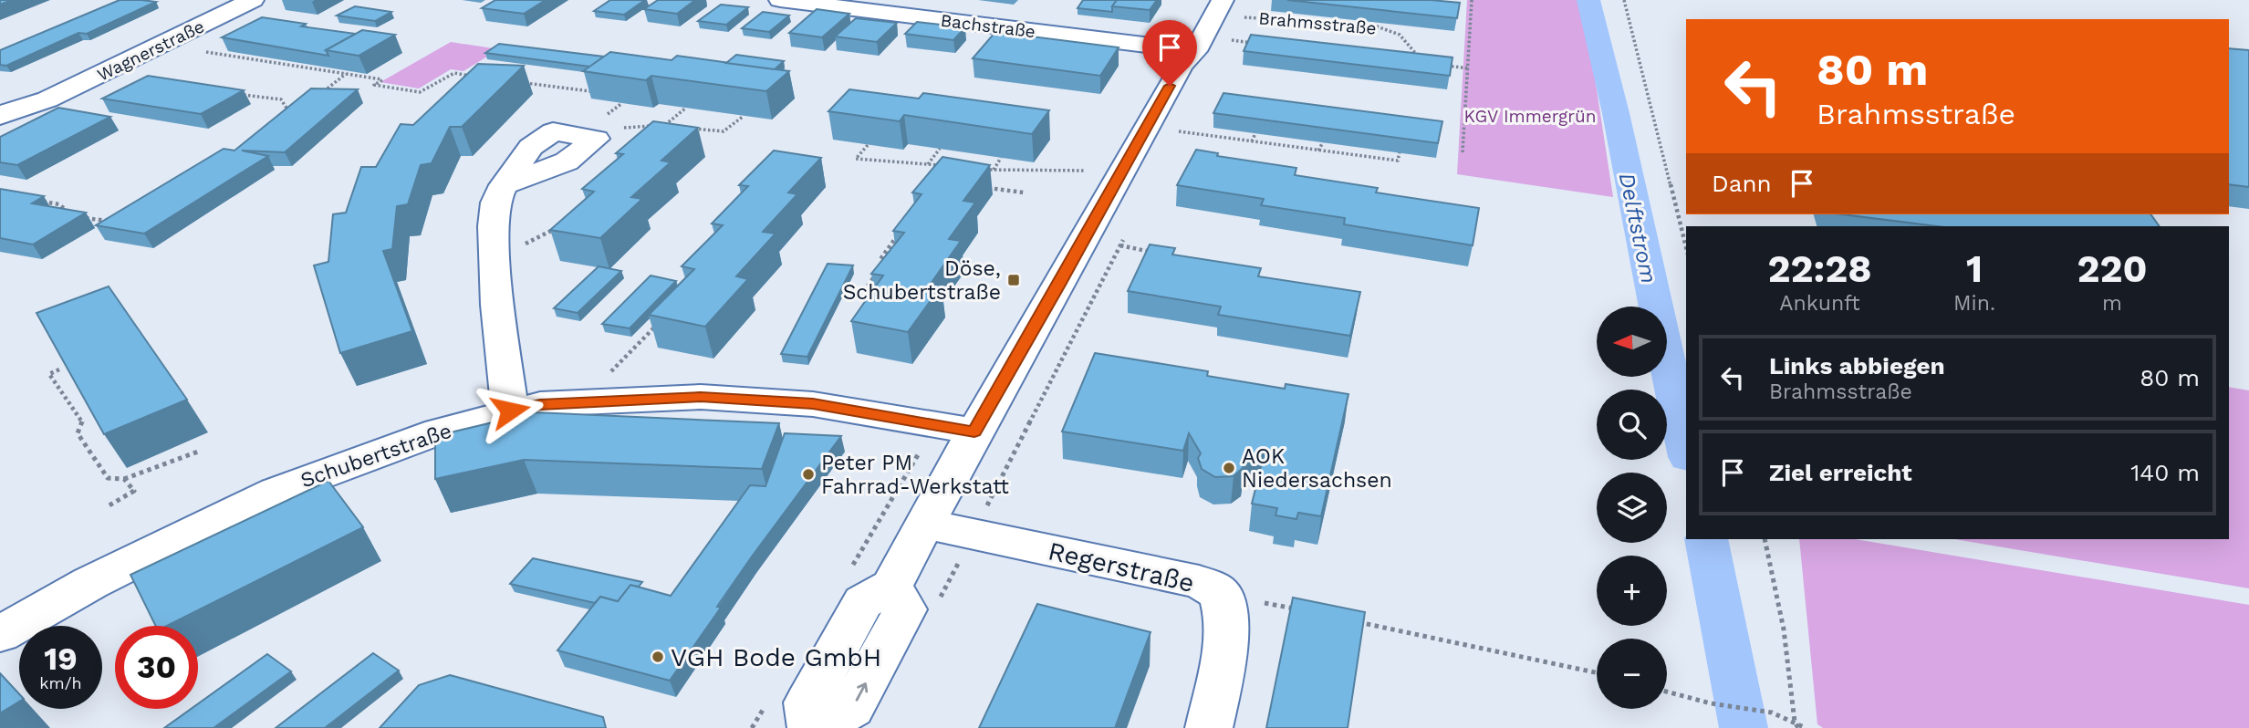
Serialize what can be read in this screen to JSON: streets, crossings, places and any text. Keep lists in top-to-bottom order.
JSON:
{
  "streets": {
    "street": [
      "Bachstraße",
      "Wagnerstraße",
      "Schubertstraße",
      "Regerstraße"
    ],
    "path": ["Brahmsstraße"]
  },
  "water": ["Delftstrom"],
  "parks": ["KGV Immergrün"],
  "places": {
    "transit": ["Döse, Schubertstraße"],
    "other": ["AOK Niedersachsen", "Peter PM Fahrrad-Werkstatt", "VGH Bode GmbH"]
  },
  "north": "left",
  "page": {
    "turn": ["80 m", "Brahmsstraße"],
    "then": "Dann",
    "eta": [
      "22:28",
      "Ankunft",
      "1",
      "Min.",
      "220",
      "m"
    ],
    "map_buttons": ["+", "−"],
    "list": [
      {
        "name": "Links abbiegen",
        "note": "Brahmsstraße",
        "value": "80 m"
      },
      {
        "name": "Ziel erreicht",
        "value": "140 m"
      }
    ],
    "speed": "19 km/h",
    "limit": "30"
  }
}
